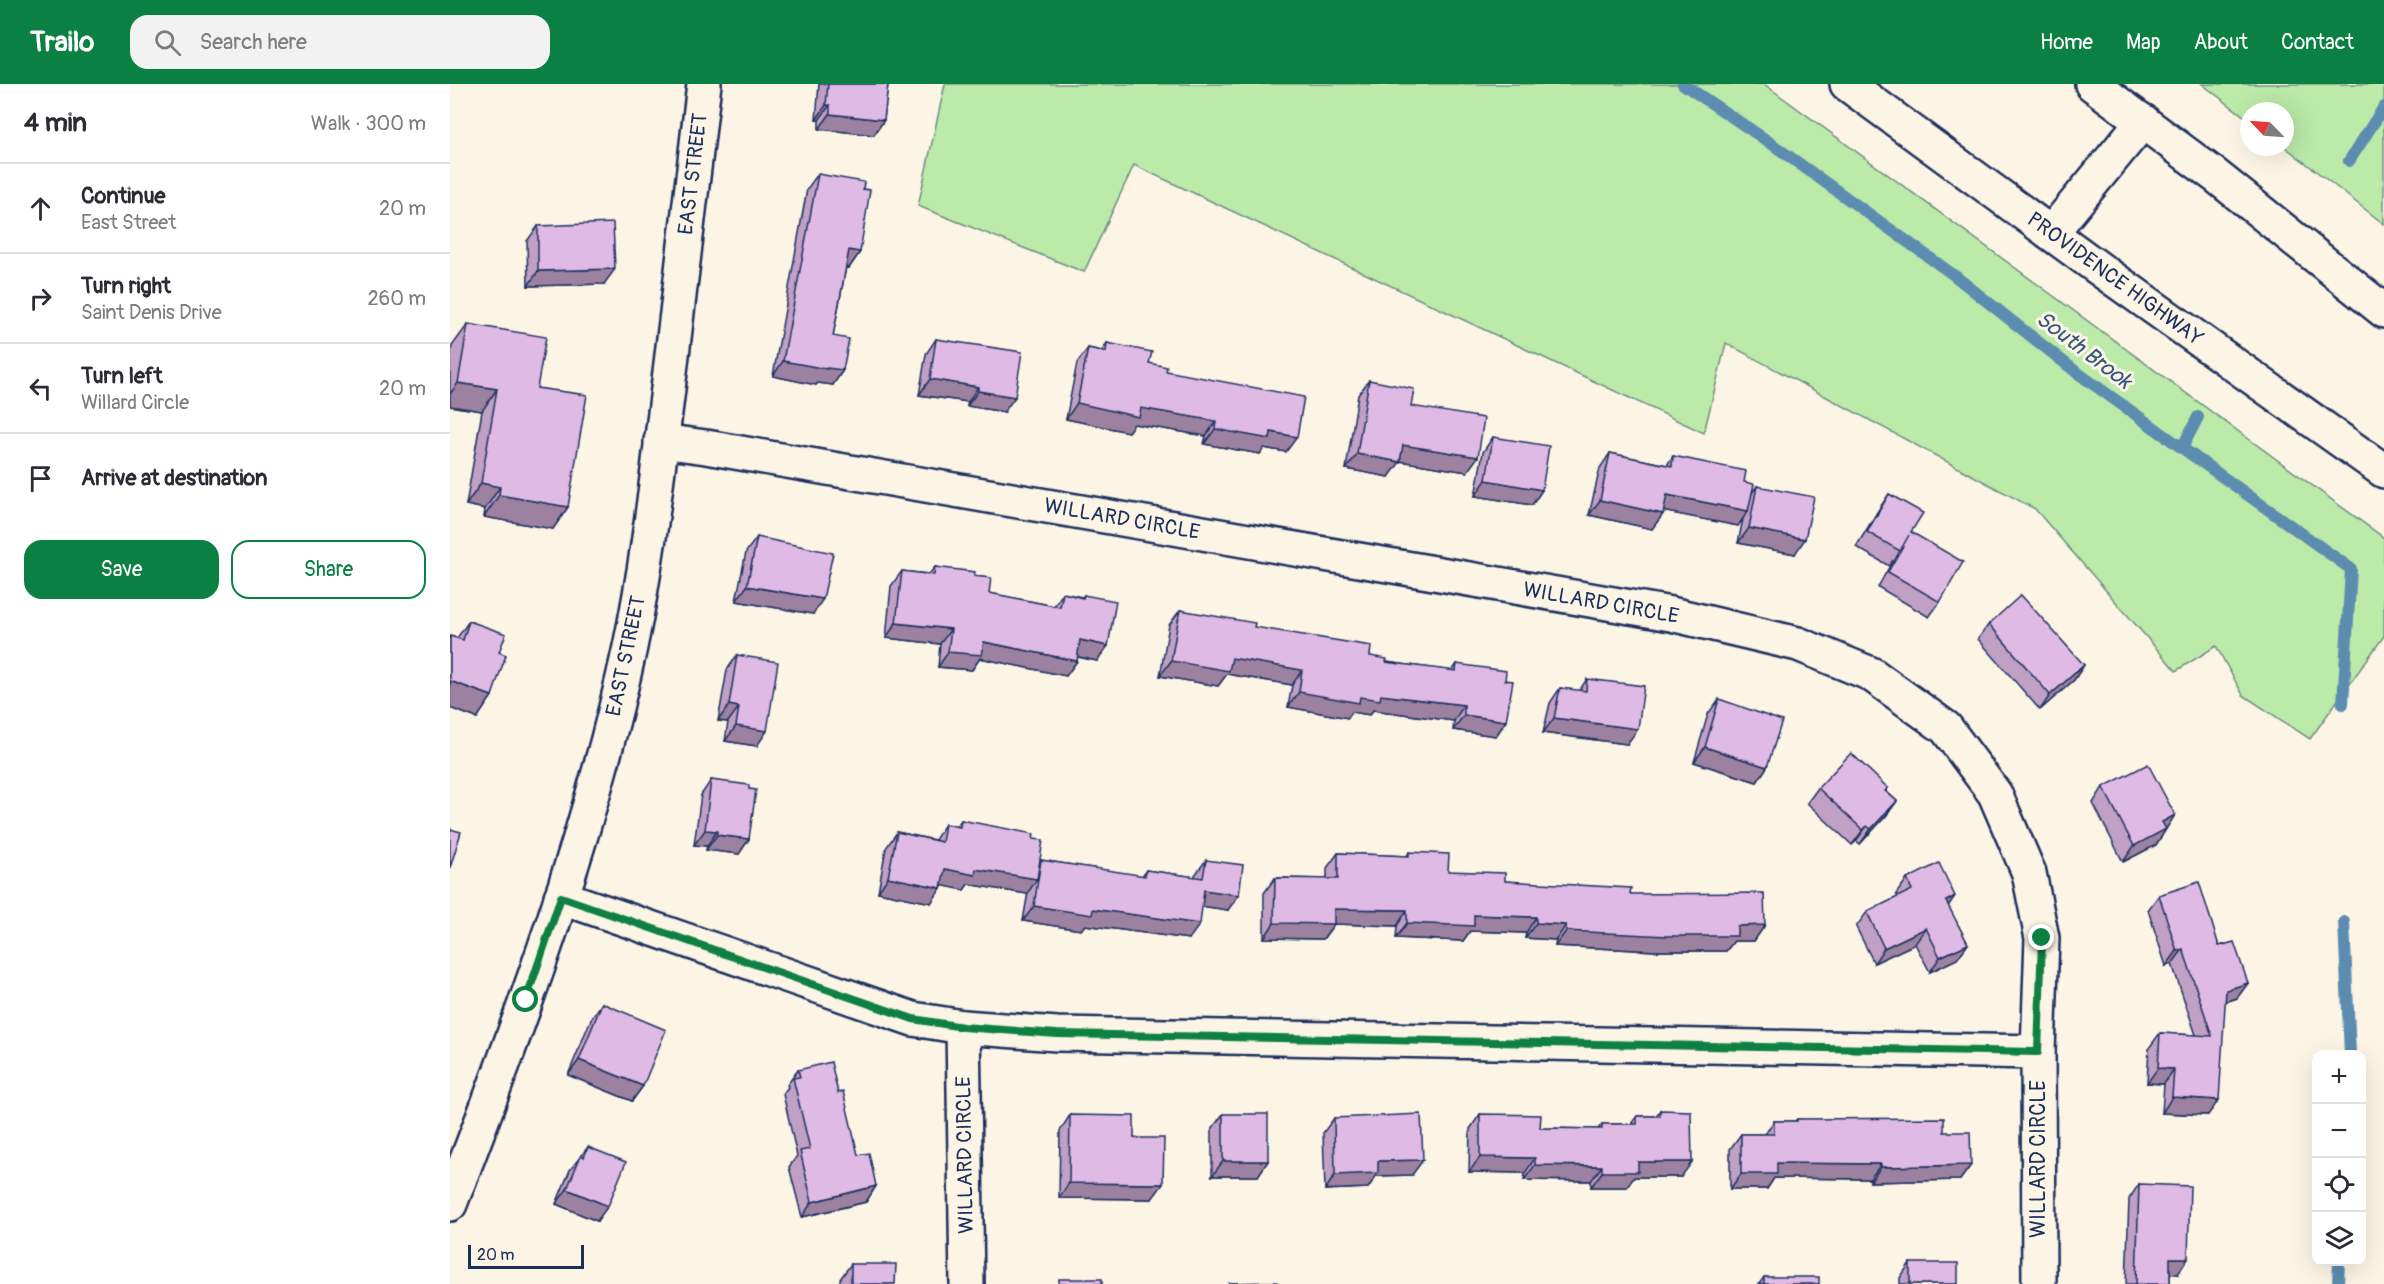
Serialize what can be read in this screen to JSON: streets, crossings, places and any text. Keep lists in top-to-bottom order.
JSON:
{
  "streets": {
    "street": ["EAST STREET", "PROVIDENCE HIGHWAY", "WILLARD CIRCLE"]
  },
  "crossings": [
    ["EAST STREET", "WILLARD CIRCLE"]
  ],
  "water": ["South Brook"],
  "scale_bar": "20 m",
  "north": "top left",
  "page": {
    "header": "Trailo",
    "search": "Search here",
    "nav": [
      "Home",
      "Map",
      "About",
      "Contact"
    ],
    "heading": ["4 min", "Walk · 300 m"],
    "list": [
      ["Continue", "East Street", "20 m"],
      ["Turn right", "Saint Denis Drive", "260 m"],
      ["Turn left", "Willard Circle", "20 m"],
      "Arrive at destination"
    ],
    "buttons": ["Save", "Share"],
    "map_buttons": ["+", "−"],
    "scale": "20 m"
  }
}
